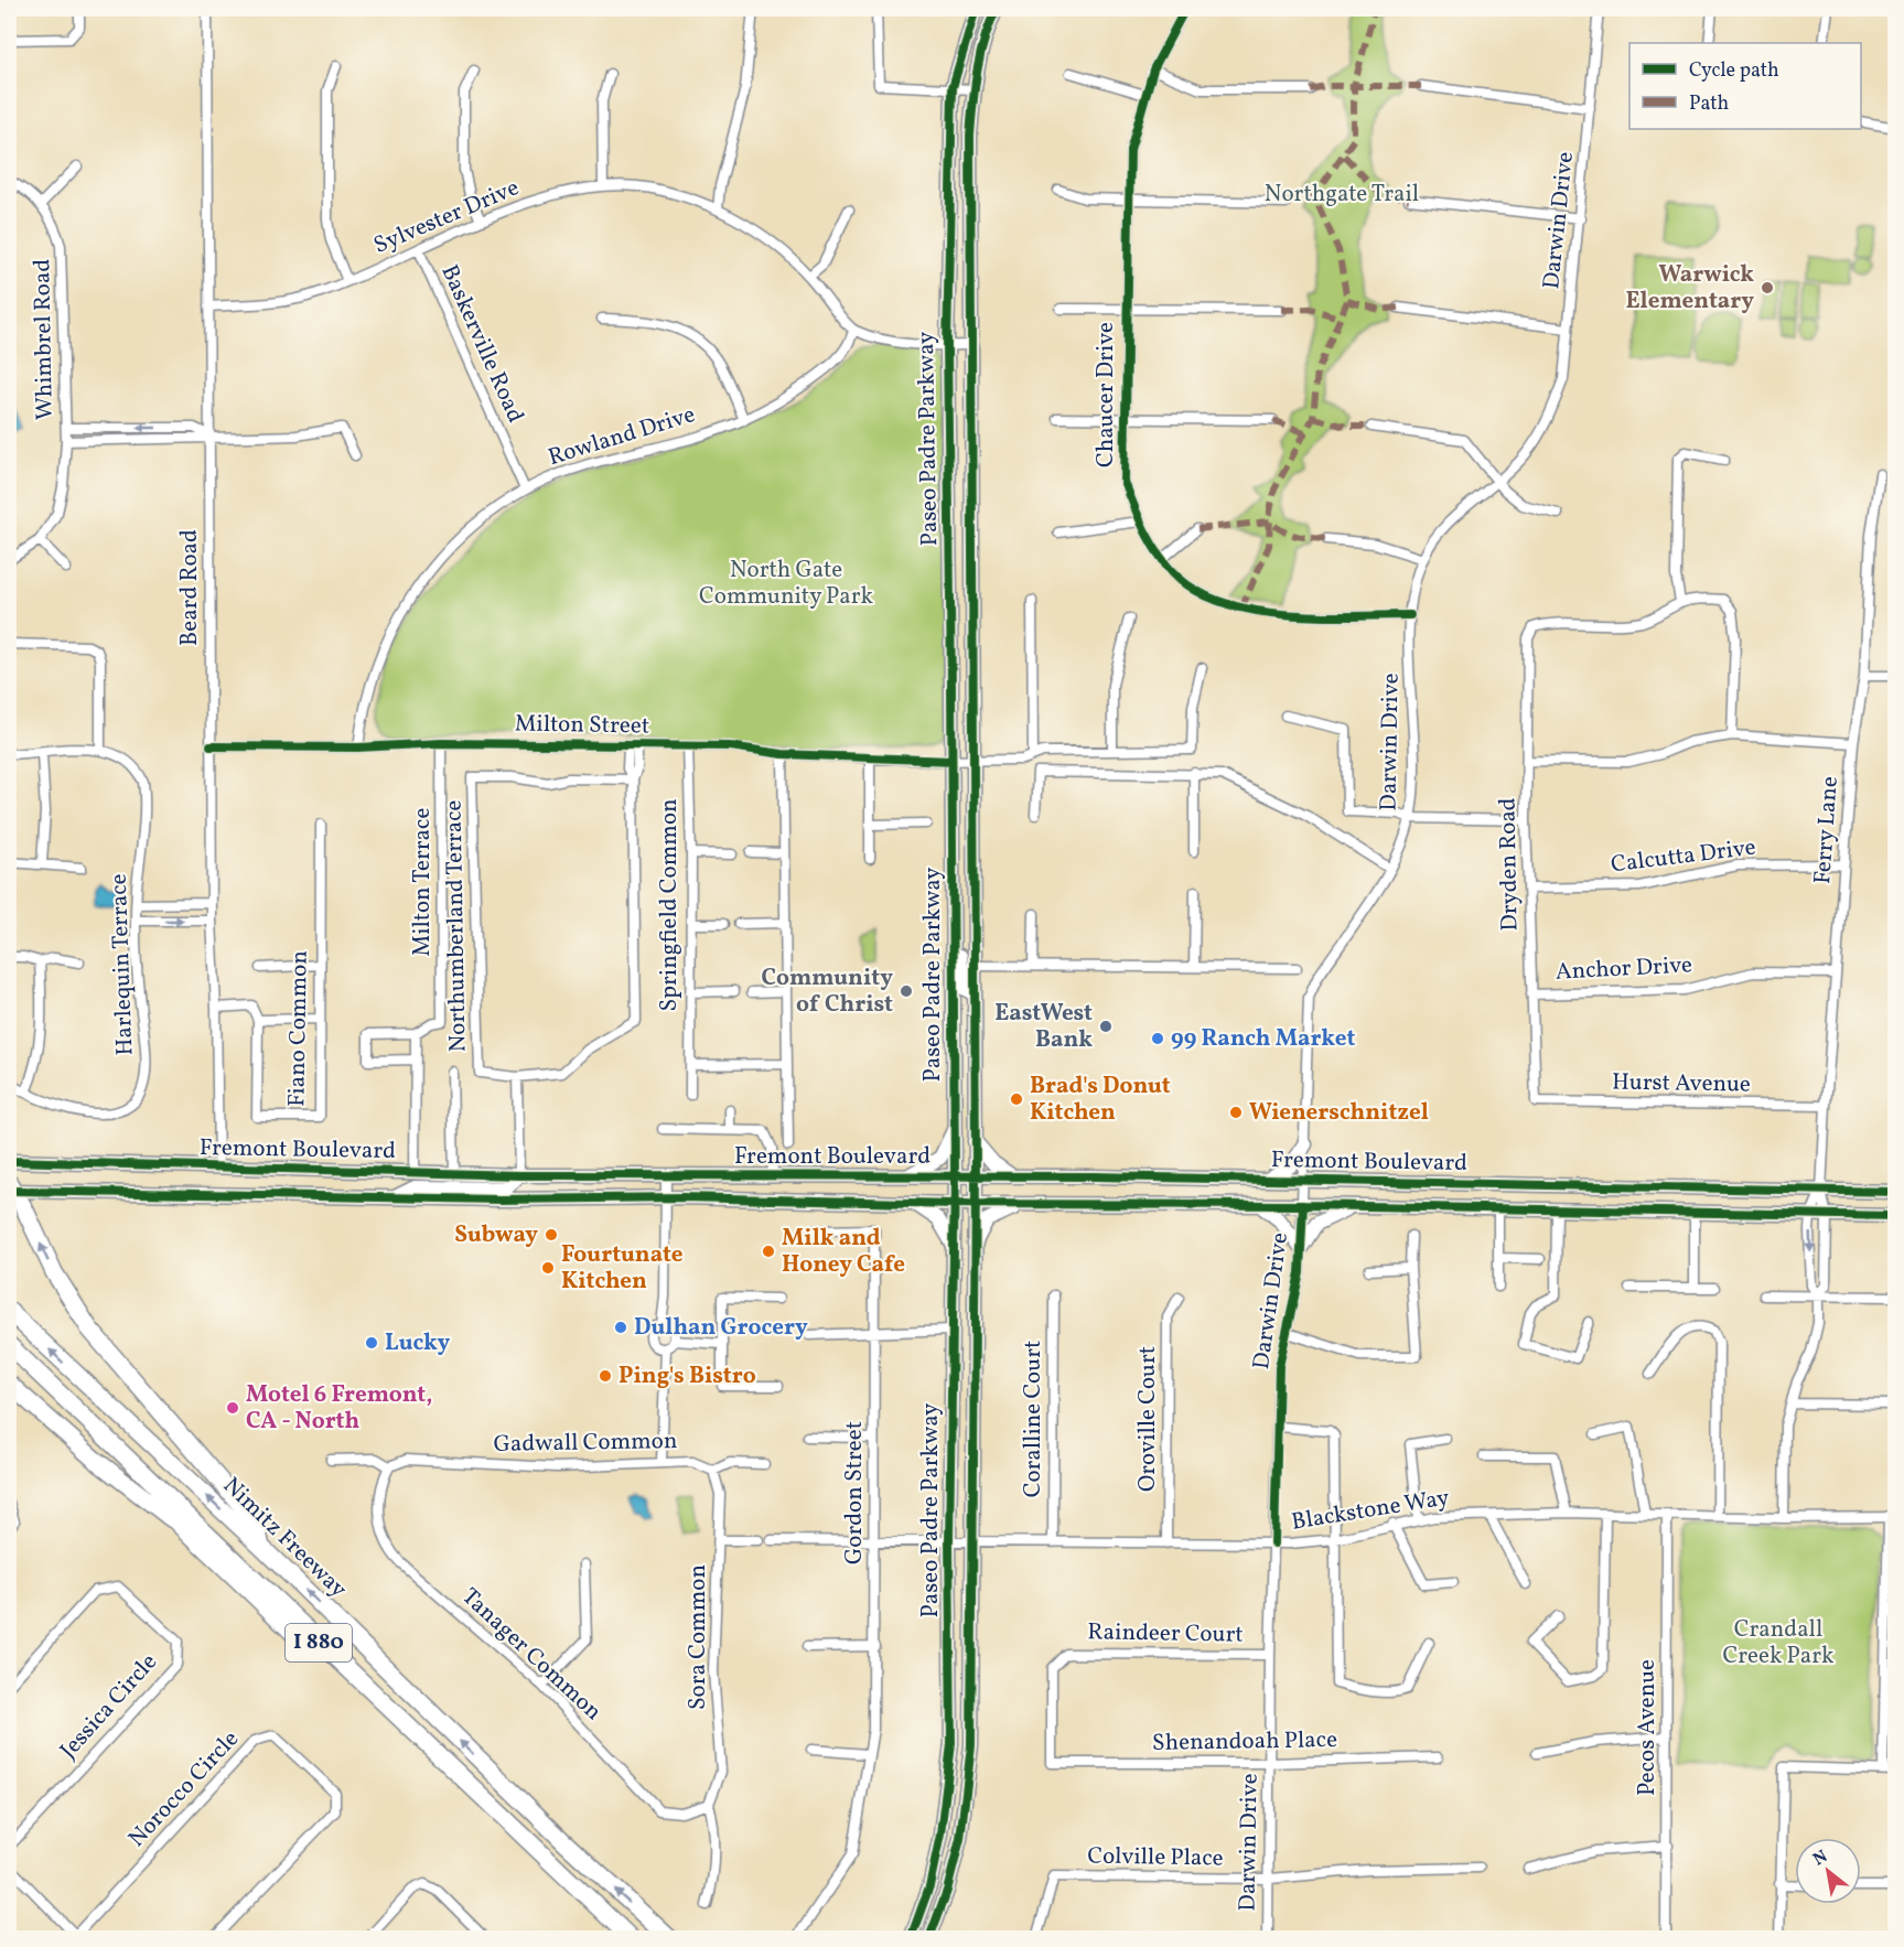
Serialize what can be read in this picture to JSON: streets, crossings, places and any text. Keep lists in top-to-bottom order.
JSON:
{
  "streets": {
    "highway": ["Nimitz Freeway", "I 880"],
    "main road": ["Paseo Padre Parkway", "Fremont Boulevard"],
    "street": [
      "Sylvester Drive",
      "Darwin Drive",
      "Whimbrel Road",
      "Baskerville Road",
      "Chaucer Drive",
      "Rowland Drive",
      "Beard Road",
      "Milton Street",
      "Ferry Lane",
      "Calcutta Drive",
      "Dryden Road",
      "Milton Terrace",
      "Springfield Common",
      "Northumberland Terrace",
      "Harlequin Terrace",
      "Anchor Drive",
      "Fiano Common",
      "Hurst Avenue",
      "Coralline Court",
      "Oroville Court",
      "Gadwall Common",
      "Gordon Street",
      "Blackstone Way",
      "Raindeer Court",
      "Sora Common",
      "Tanager Common",
      "Jessica Circle",
      "Pecos Avenue",
      "Shenandoah Place",
      "Norocco Circle",
      "Colville Place"
    ]
  },
  "crossings": [
    ["Sylvester Drive", "Baskerville Road"],
    ["Sylvester Drive", "Rowland Drive"],
    ["Sylvester Drive", "Beard Road"],
    ["Darwin Drive", "Chaucer Drive"],
    ["Darwin Drive", "Fremont Boulevard"],
    ["Darwin Drive", "Blackstone Way"],
    ["Darwin Drive", "Raindeer Court"],
    ["Darwin Drive", "Shenandoah Place"],
    ["Darwin Drive", "Colville Place"],
    ["Baskerville Road", "Rowland Drive"],
    ["Rowland Drive", "Milton Street"],
    ["Paseo Padre Parkway", "Milton Street"],
    ["Paseo Padre Parkway", "Fremont Boulevard"],
    ["Paseo Padre Parkway", "Blackstone Way"],
    ["Beard Road", "Milton Street"],
    ["Beard Road", "Fremont Boulevard"],
    ["Milton Street", "Milton Terrace"],
    ["Milton Street", "Springfield Common"],
    ["Ferry Lane", "Calcutta Drive"],
    ["Ferry Lane", "Anchor Drive"],
    ["Ferry Lane", "Hurst Avenue"],
    ["Ferry Lane", "Fremont Boulevard"],
    ["Ferry Lane", "Blackstone Way"],
    ["Calcutta Drive", "Dryden Road"],
    ["Dryden Road", "Anchor Drive"],
    ["Dryden Road", "Hurst Avenue"],
    ["Coralline Court", "Blackstone Way"],
    ["Oroville Court", "Blackstone Way"],
    ["Gadwall Common", "Sora Common"],
    ["Gadwall Common", "Tanager Common"],
    ["Gordon Street", "Blackstone Way"],
    ["Blackstone Way", "Pecos Avenue"],
    ["Raindeer Court", "Shenandoah Place"],
    ["Sora Common", "Tanager Common"]
  ],
  "parks": ["Northgate Trail", "North Gate Community Park", "Crandall Creek Park"],
  "places": [
    "Warwick Elementary",
    "Community of Christ",
    "EastWest Bank",
    "99 Ranch Market",
    "Brad's Donut Kitchen",
    "Wienerschnitzel",
    "Subway",
    "Milk and Honey Cafe",
    "Fourtunate Kitchen",
    "Dulhan Grocery",
    "Lucky",
    "Ping's Bistro",
    "Motel 6 Fremont, CA - North"
  ],
  "legend": ["Cycle path", "Path"],
  "north": "top left"
}
